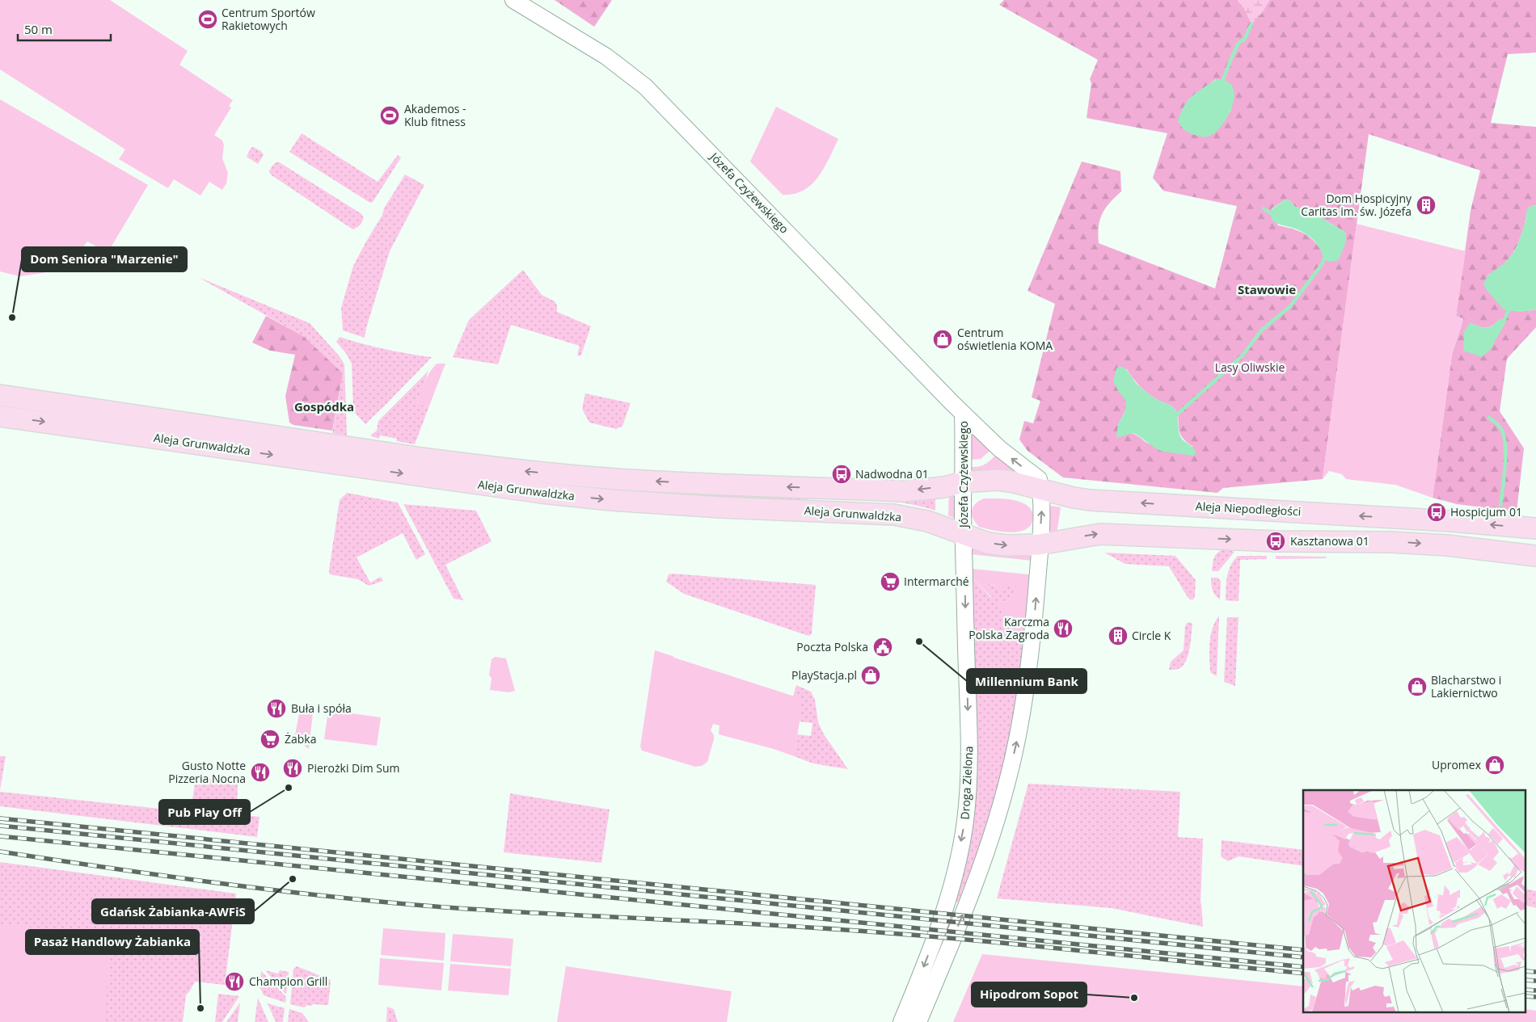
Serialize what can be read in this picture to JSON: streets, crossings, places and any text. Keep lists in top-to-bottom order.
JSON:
{
  "streets": {
    "main road": ["Aleja Grunwaldzka", "Aleja Niepodległości"],
    "street": ["Józefa Czyżewskiego", "Droga Zielona"]
  },
  "crossings": [
    ["Józefa Czyżewskiego", "Aleja Grunwaldzka"],
    ["Józefa Czyżewskiego", "Aleja Niepodległości"],
    ["Józefa Czyżewskiego", "Droga Zielona"],
    ["Aleja Grunwaldzka", "Aleja Niepodległości"],
    ["Aleja Grunwaldzka", "Droga Zielona"]
  ],
  "districts": ["Stawowie", "Gospódka"],
  "parks": ["Lasy Oliwskie"],
  "places": {
    "sports": ["Centrum Sportów Rakietowych", "Akademos - Klub fitness"],
    "building": ["Dom Hospicyjny Caritas im. św. Józefa", "Circle K"],
    "other": [
      "Dom Seniora \"Marzenie\"",
      "Millennium Bank",
      "Pub Play Off",
      "Gdańsk Żabianka-AWFiS",
      "Hipodrom Sopot",
      "Pasaż Handlowy Żabianka"
    ],
    "shop": [
      "Centrum oświetlenia KOMA",
      "PlayStacja.pl",
      "Blacharstwo i Lakiernictwo",
      "Upromex"
    ],
    "bus stop": ["Nadwodna 01", "Hospicjum 01", "Kasztanowa 01"],
    "supermarket": ["Intermarché", "Żabka"],
    "restaurant": [
      "Karczma Polska Zagroda",
      "Buła i spóła",
      "Pierożki Dim Sum",
      "Gusto Notte Pizzeria Nocna",
      "Champion Grill"
    ],
    "public building": ["Poczta Polska"]
  },
  "scale_bar": "50 m"
}
